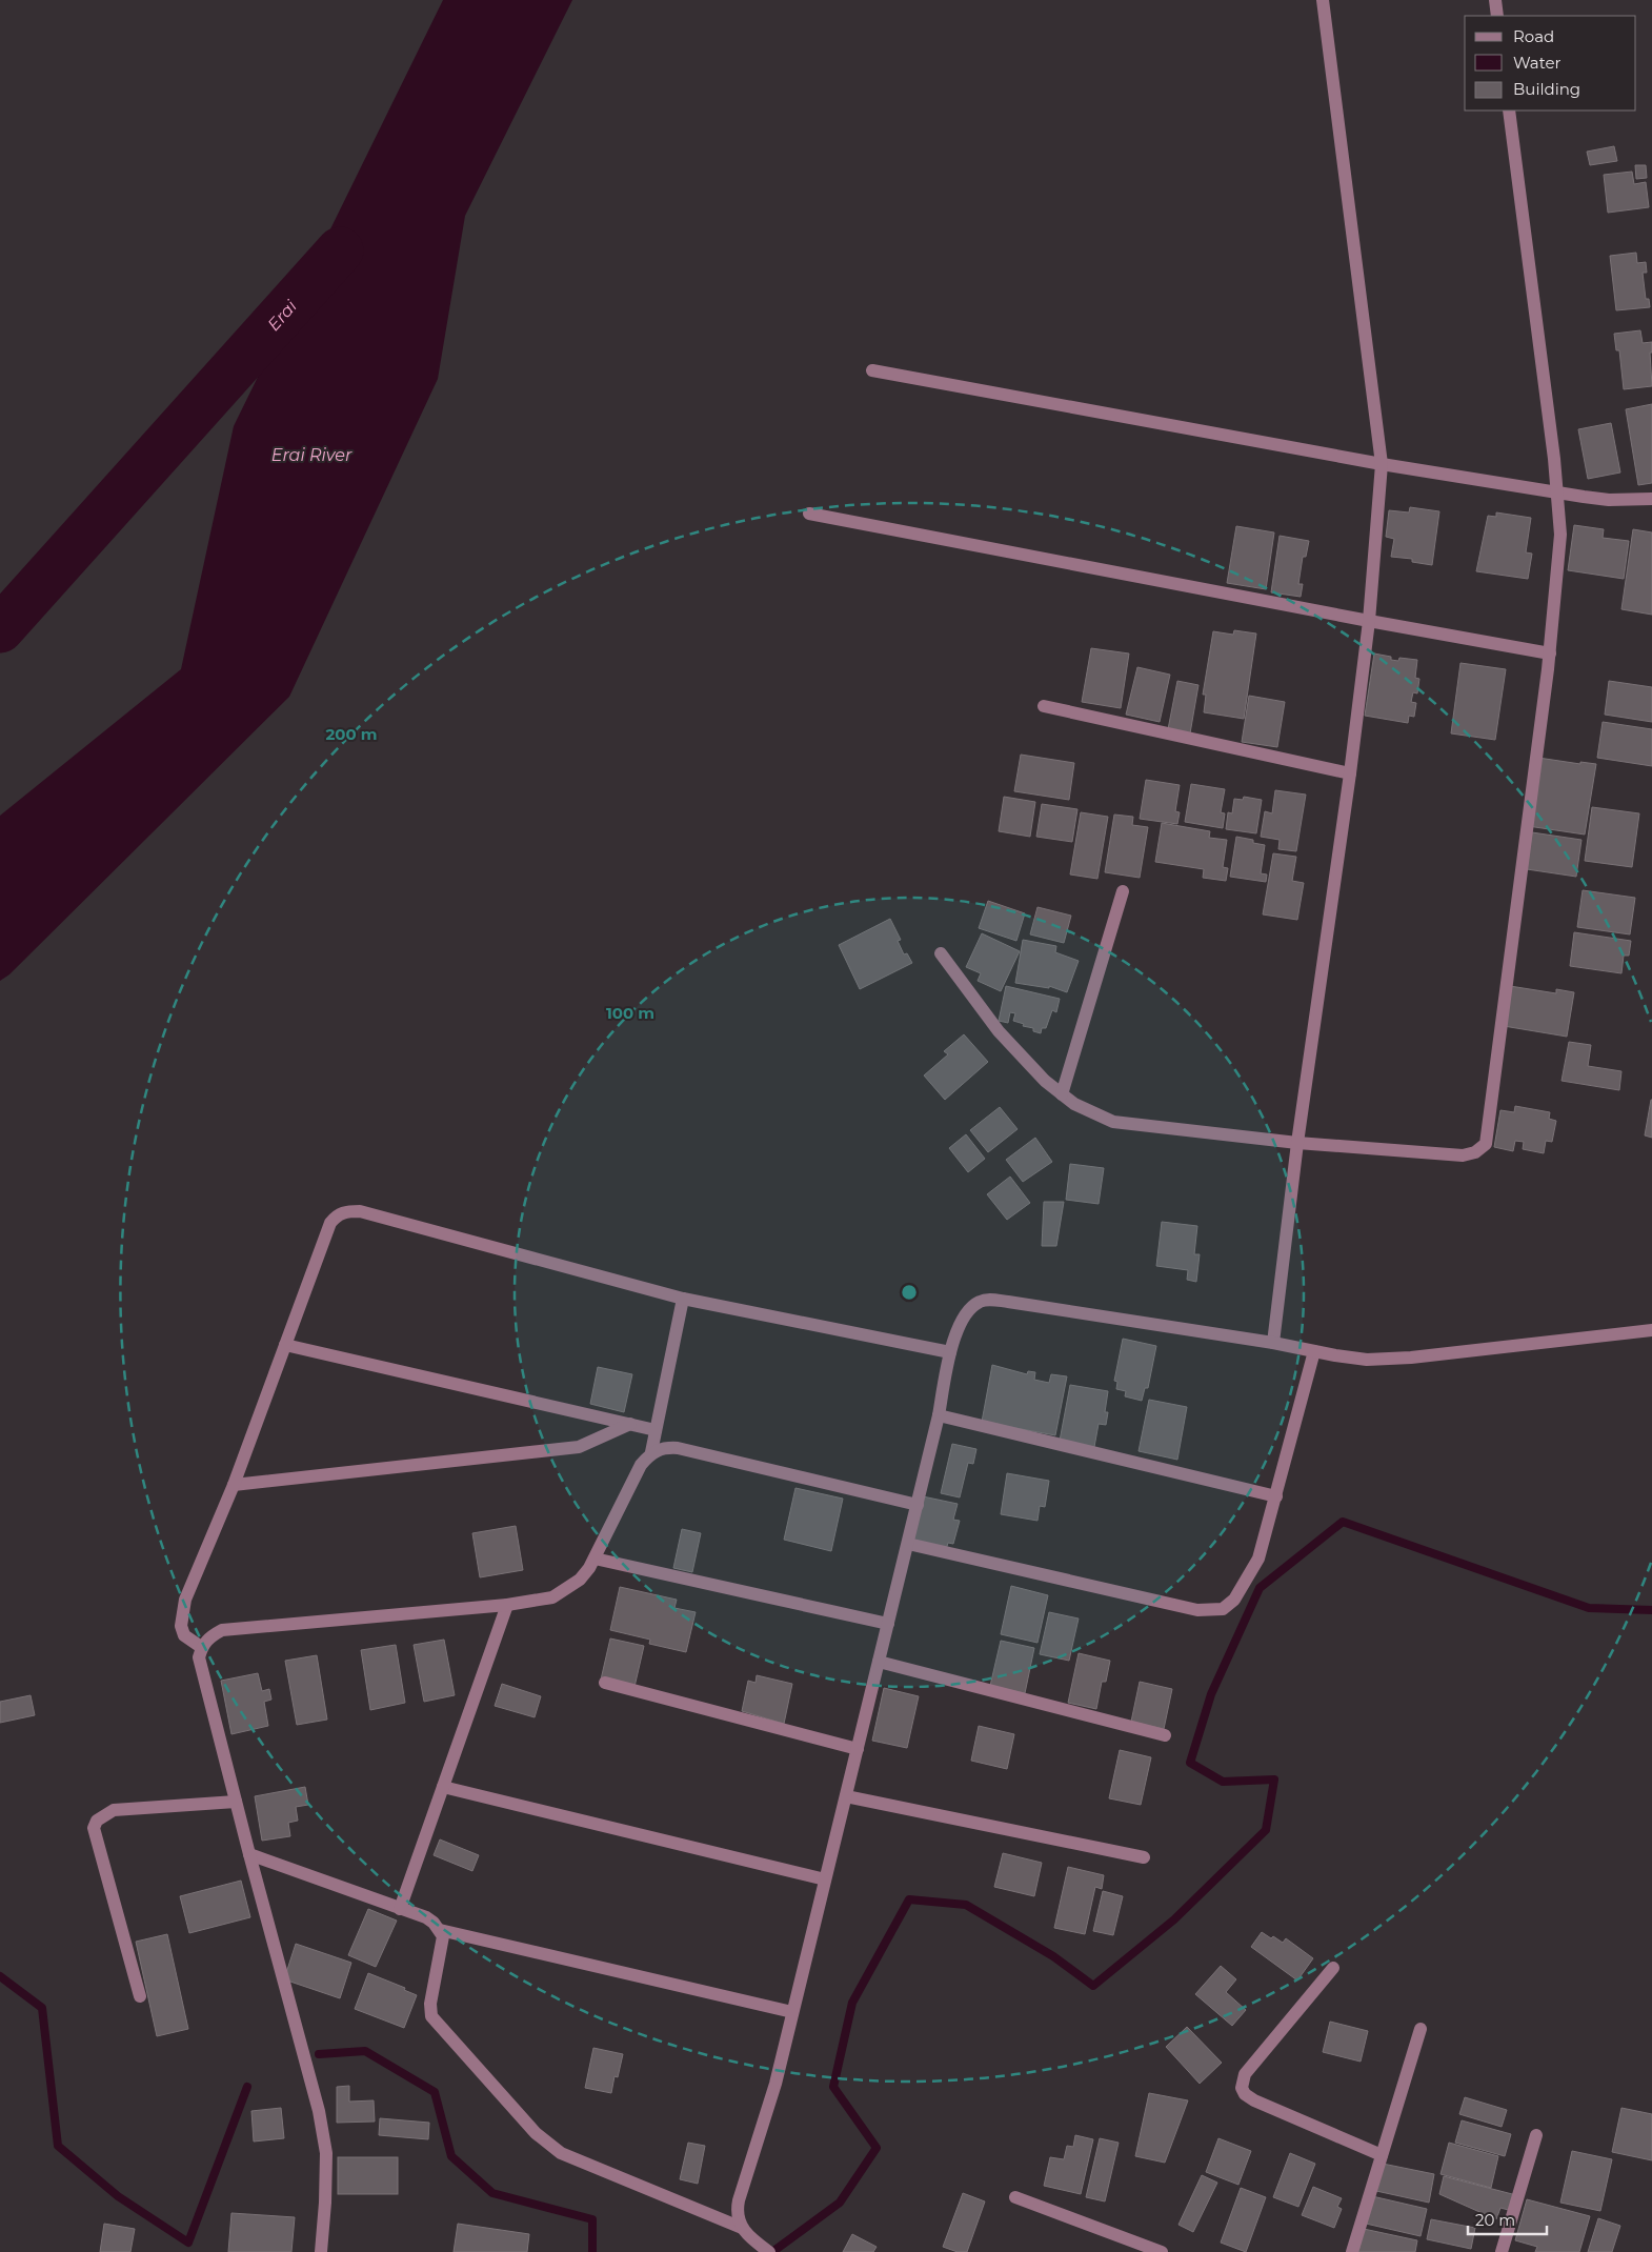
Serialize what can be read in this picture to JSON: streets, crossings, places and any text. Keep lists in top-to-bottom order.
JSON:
{
  "water": ["Erai", "Erai River"],
  "legend": ["Road", "Water", "Building"],
  "scale_bar": "20 m",
  "rings": ["200 m", "100 m"]
}
